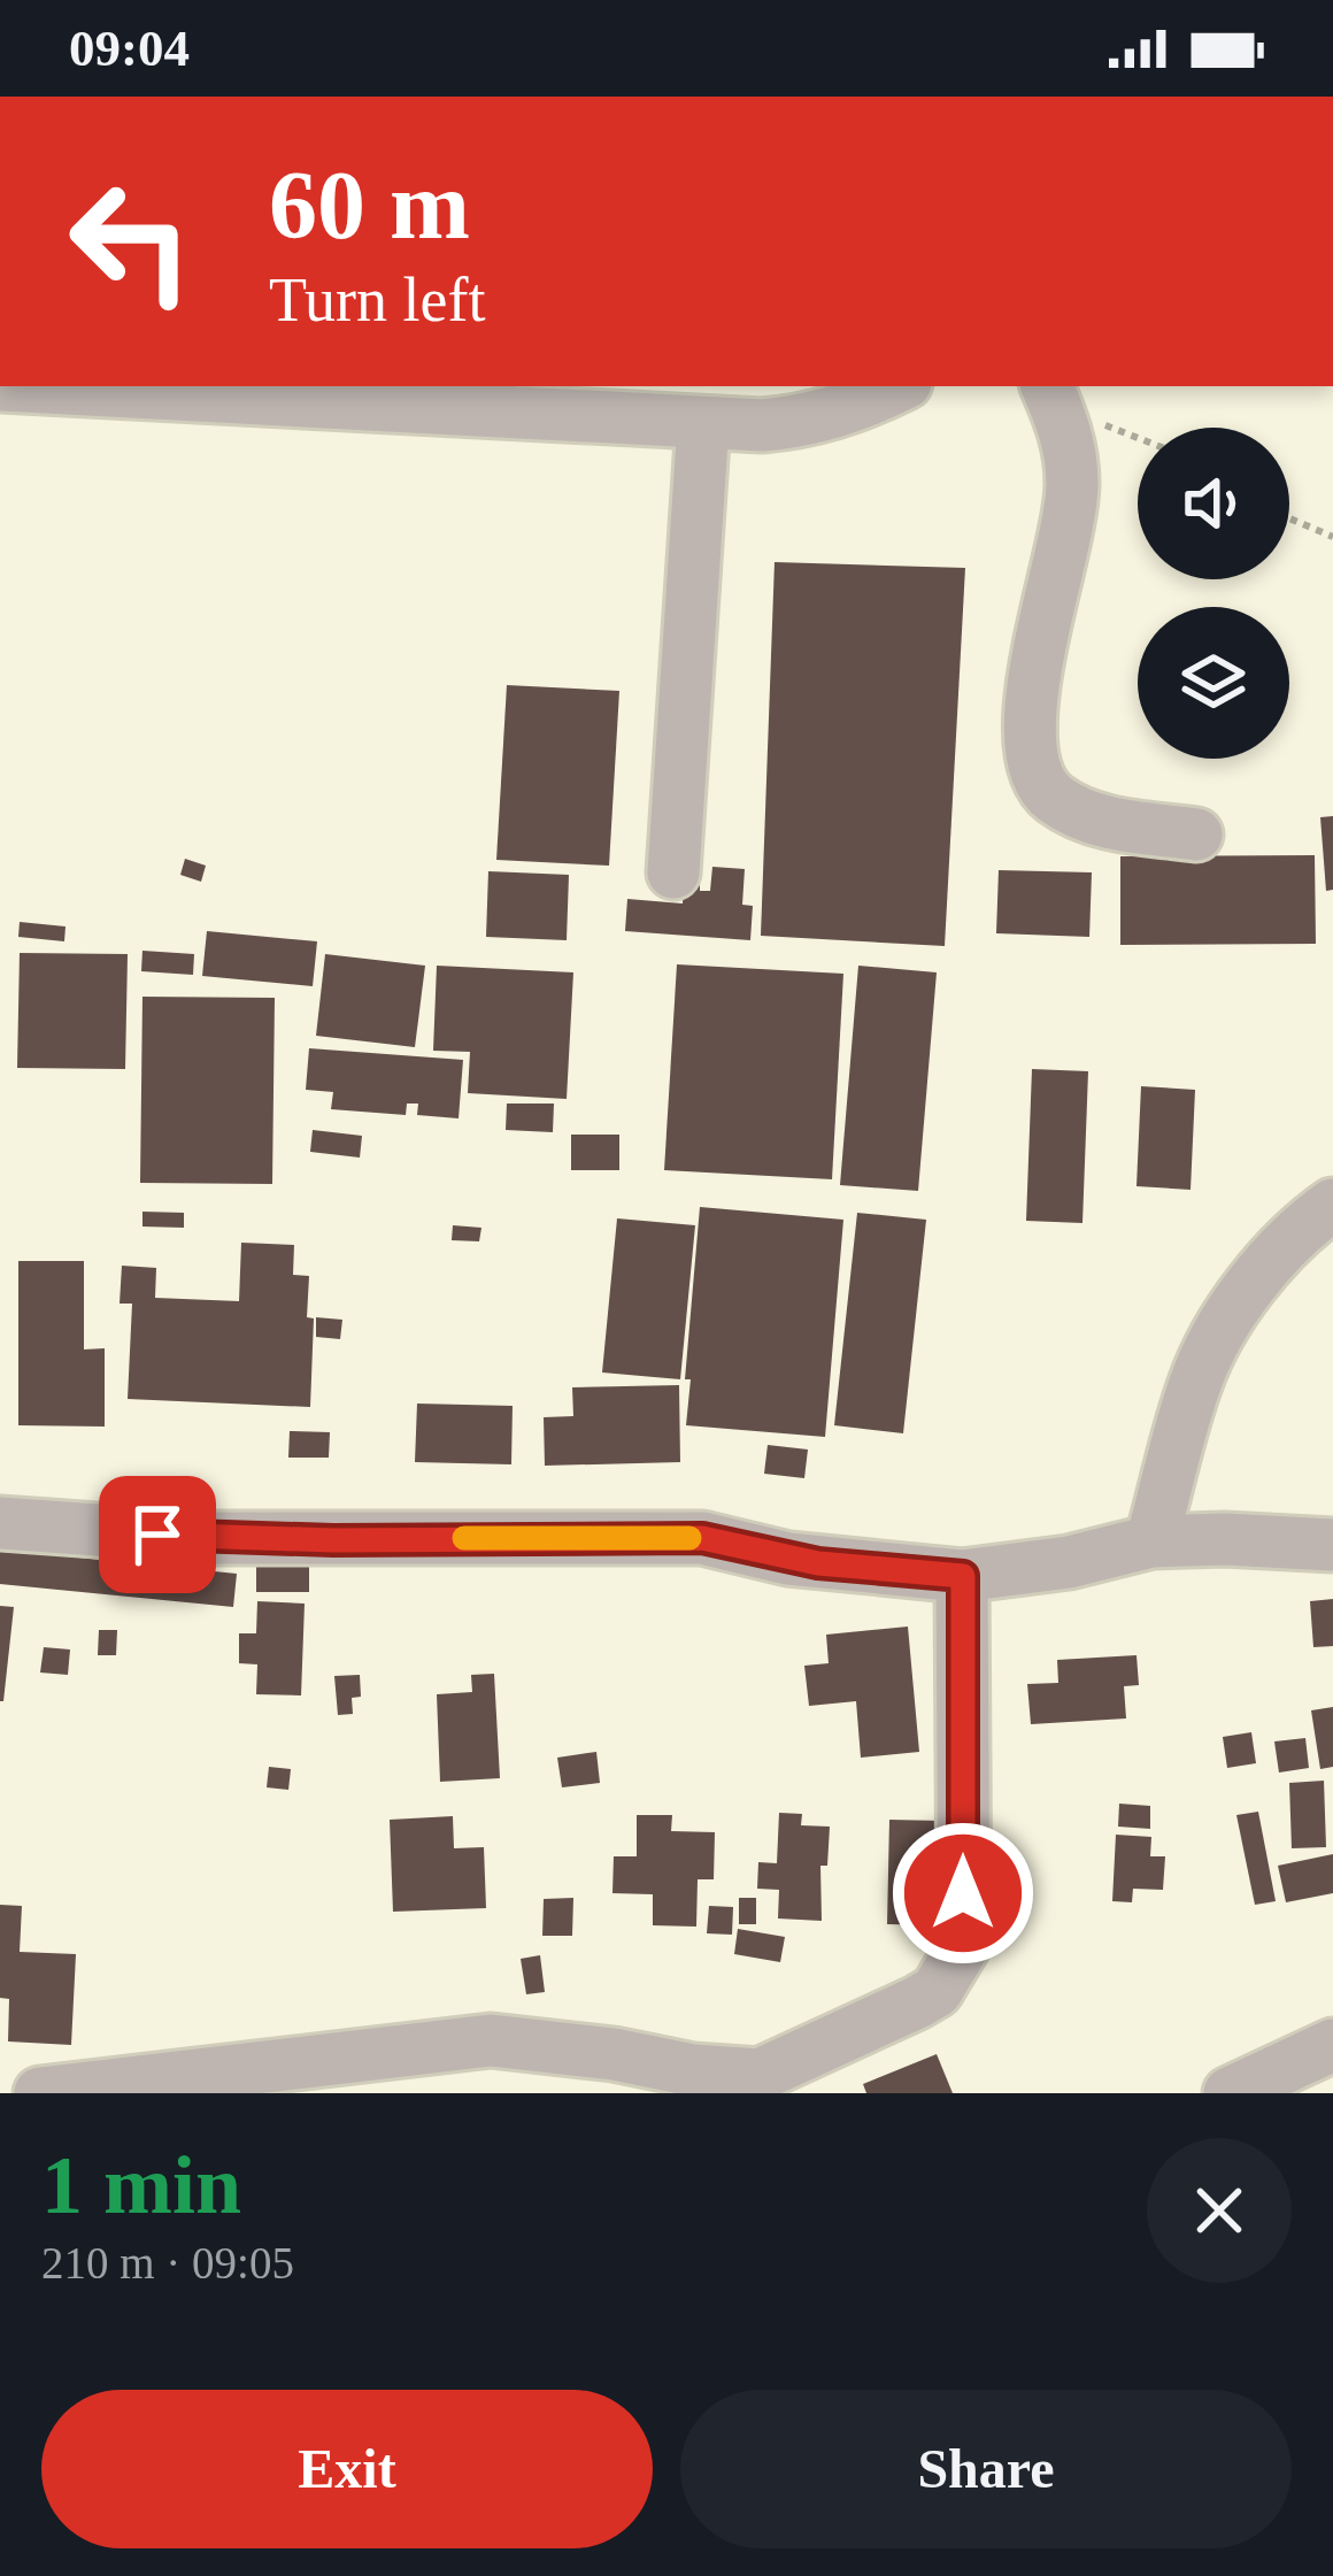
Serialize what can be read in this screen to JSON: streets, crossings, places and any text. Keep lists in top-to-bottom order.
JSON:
{
  "page": {
    "status": "09:04",
    "turn": ["60 m", "Turn left"],
    "heading": ["1 min", "210 m · 09:05"],
    "buttons": ["Exit", "Share"]
  }
}
